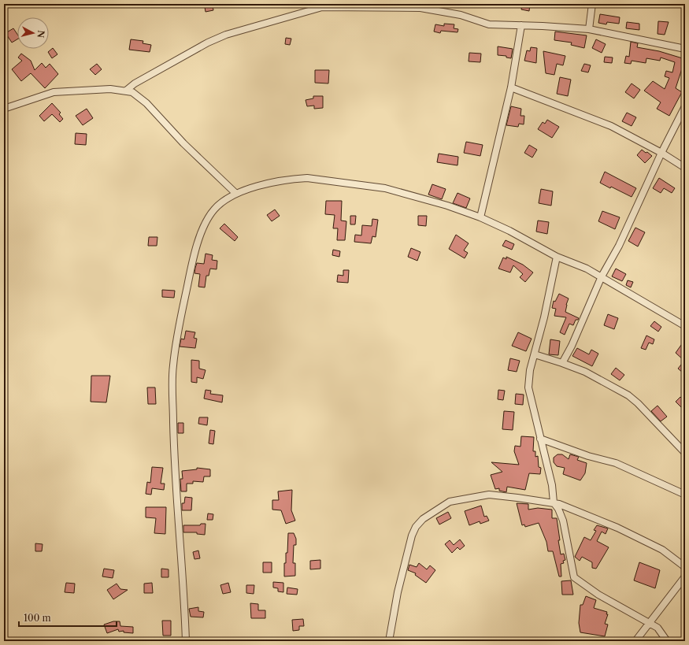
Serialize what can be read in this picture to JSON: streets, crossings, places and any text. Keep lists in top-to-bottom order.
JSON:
{
  "scale_bar": "100 m",
  "north": "right"
}
